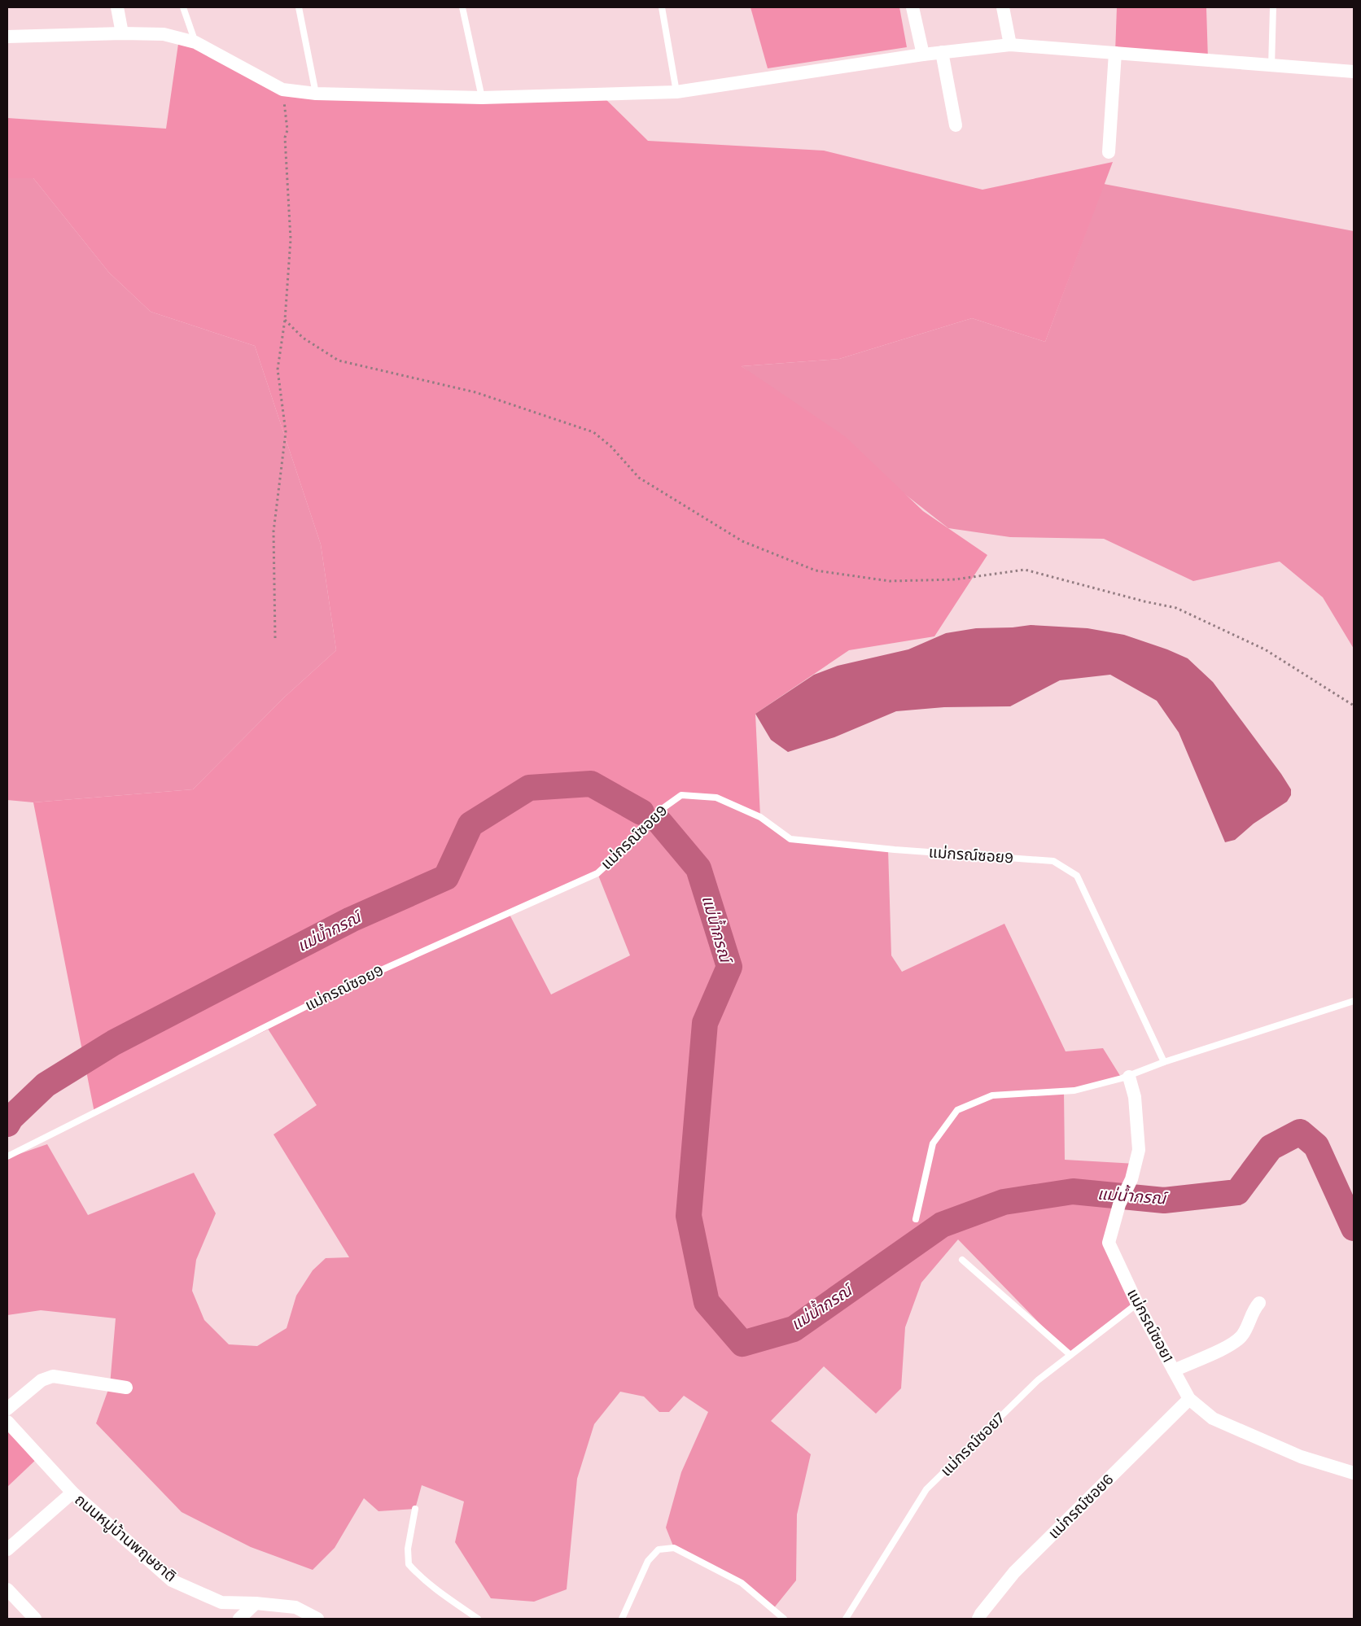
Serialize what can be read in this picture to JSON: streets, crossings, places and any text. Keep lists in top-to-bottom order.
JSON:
{
  "streets": {
    "street": ["แม่กรณ์ซอย1", "แม่กรณ์ซอย6", "ถนนหมู่บ้านพฤษชาติ"],
    "lane": ["แม่กรณ์ซอย9", "แม่กรณ์ซอย7"]
  },
  "crossings": [
    ["แม่กรณ์ซอย1", "แม่กรณ์ซอย7"],
    ["แม่กรณ์ซอย1", "แม่กรณ์ซอย6"]
  ],
  "water": ["แม่น้ำกรณ์"]
}
